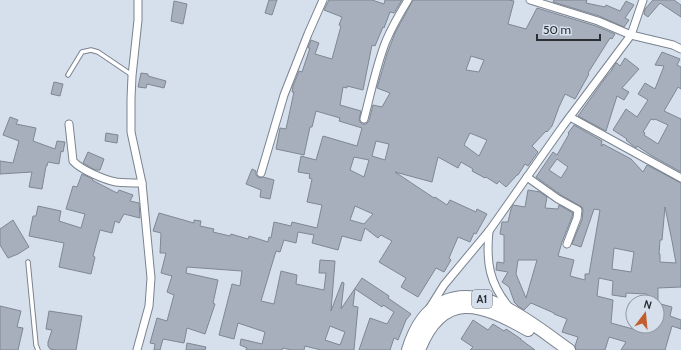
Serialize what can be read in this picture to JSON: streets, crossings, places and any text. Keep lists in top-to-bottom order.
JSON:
{
  "streets": {
    "highway": ["A1"]
  },
  "scale_bar": "50 m",
  "north": "top"
}
